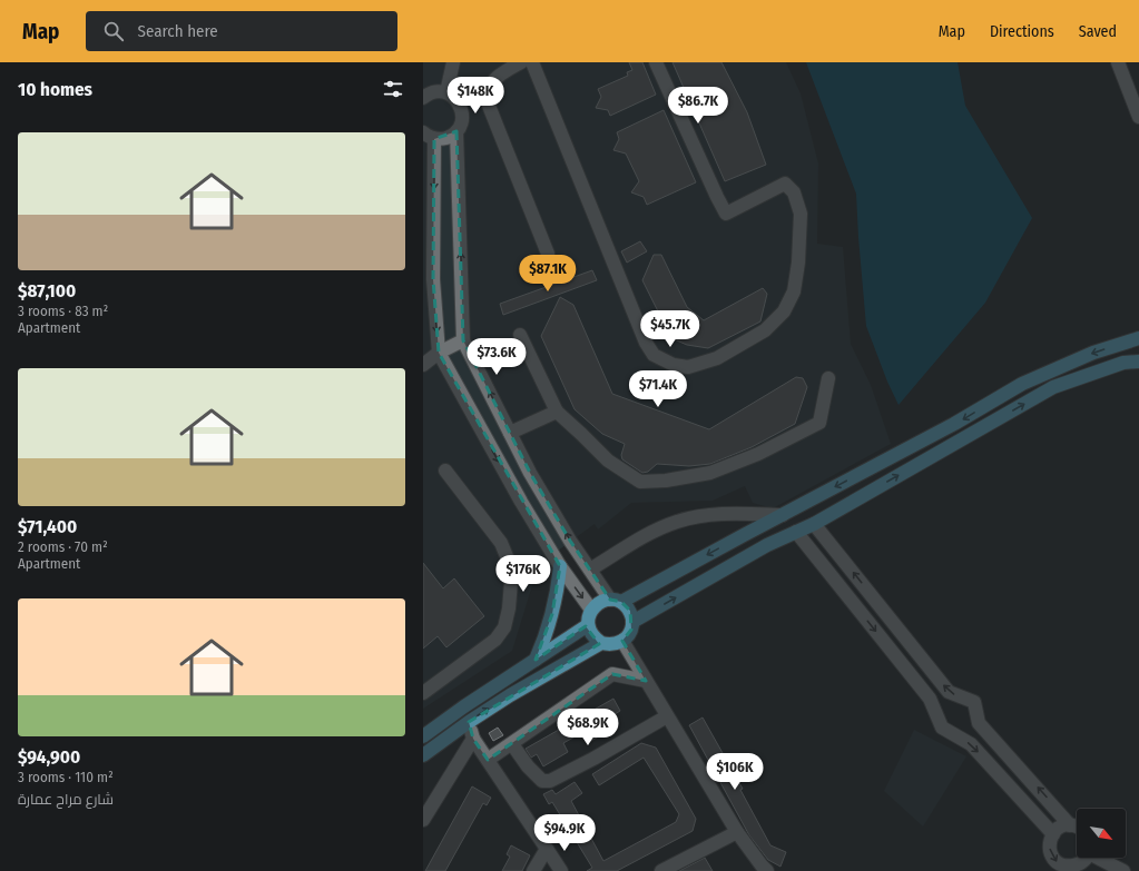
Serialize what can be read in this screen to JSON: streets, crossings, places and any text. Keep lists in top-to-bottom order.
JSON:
{
  "north": "bottom right",
  "page": {
    "header": "Map",
    "search": "Search here",
    "nav": ["Map", "Directions", "Saved"],
    "heading": "10 homes",
    "price": [
      "$148K",
      "$86.7K",
      "$87.1K",
      "$45.7K",
      "$73.6K",
      "$71.4K",
      "$176K",
      "$68.9K",
      "$106K",
      "$94.9K"
    ],
    "list": [
      {
        "name": "$87,100",
        "note": "3 rooms · 83 m² · Apartment"
      },
      {
        "name": "$71,400",
        "note": "2 rooms · 70 m² · Apartment"
      },
      {
        "name": "$94,900",
        "note": "3 rooms · 110 m² · شارع مراح عمارة"
      }
    ]
  }
}
